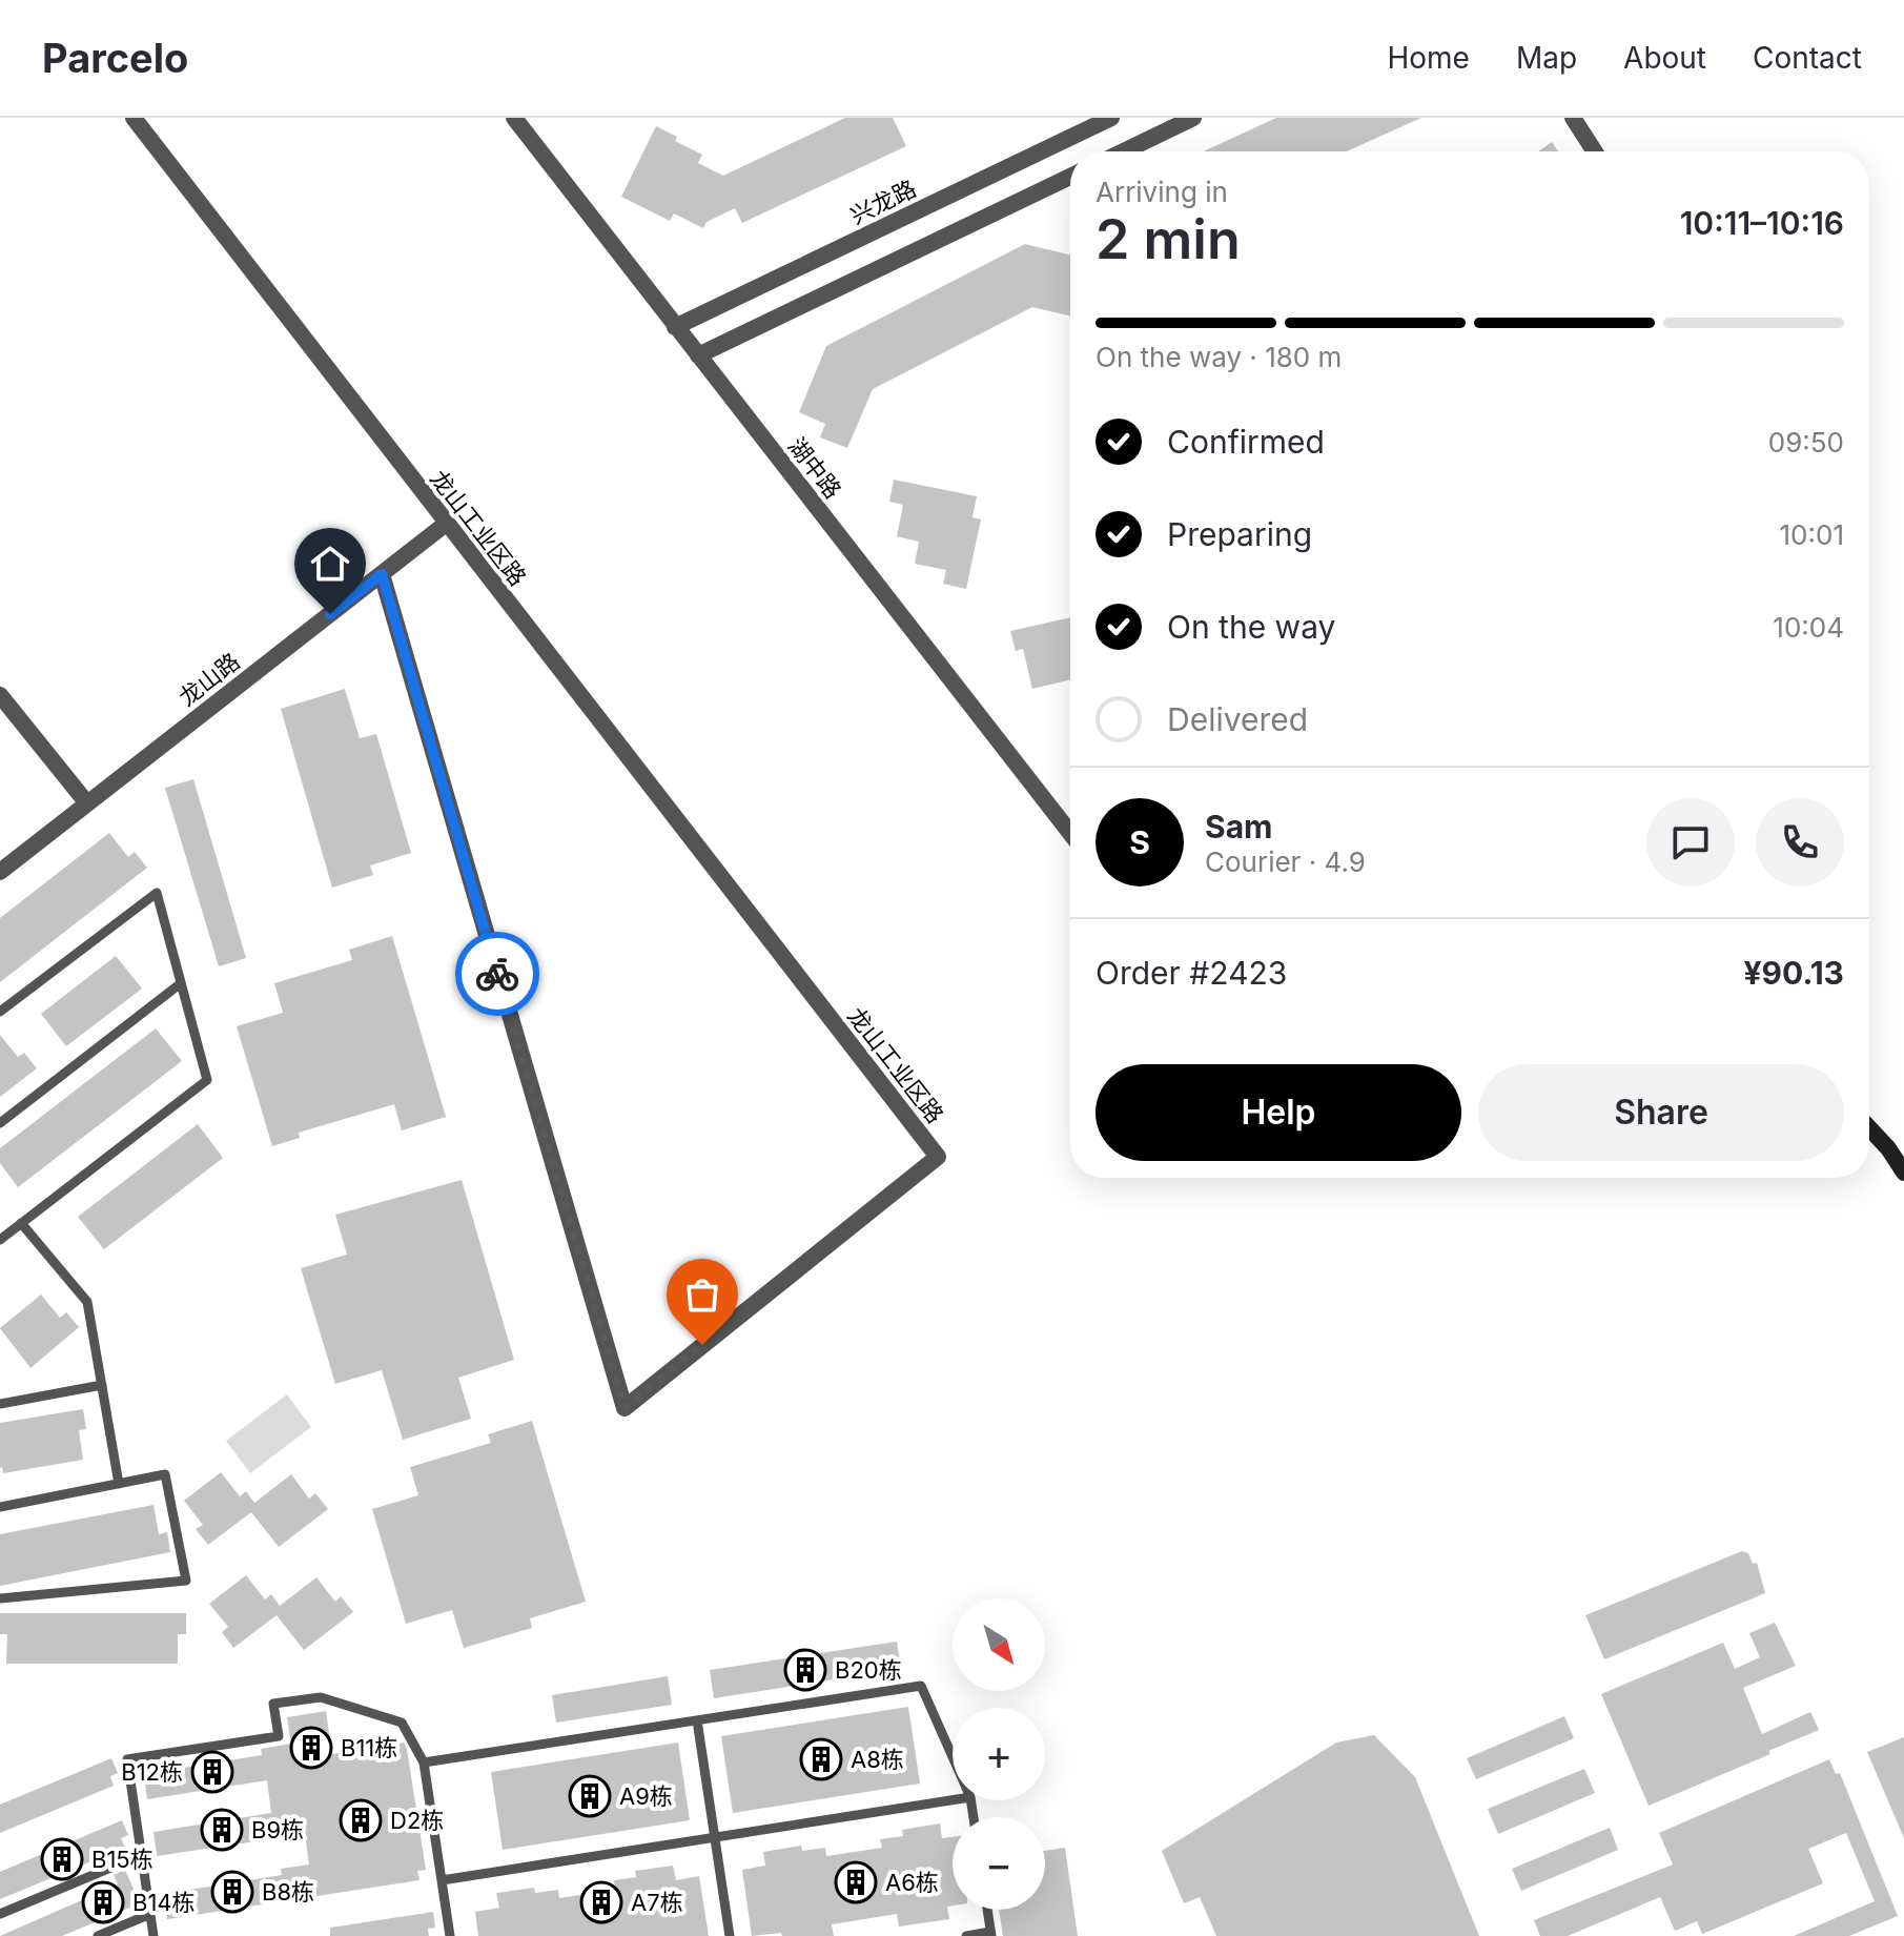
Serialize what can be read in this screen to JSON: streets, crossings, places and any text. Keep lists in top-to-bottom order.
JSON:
{
  "streets": {
    "street": [
      "兴龙路",
      "湖中路",
      "龙山工业区路",
      "龙山路"
    ]
  },
  "crossings": [
    ["兴龙路", "湖中路"],
    ["龙山工业区路", "龙山路"]
  ],
  "places": {
    "building": [
      "B20栋",
      "B11栋",
      "A8栋",
      "B12栋",
      "A9栋",
      "D2栋",
      "B9栋",
      "B15栋",
      "A6栋",
      "B8栋",
      "B14栋",
      "A7栋"
    ]
  },
  "north": "bottom right",
  "page": {
    "header": "Parcelo",
    "nav": [
      "Home",
      "Map",
      "About",
      "Contact"
    ],
    "heading": ["2 min", "Arriving in", "10:11–10:16"],
    "panel": [
      "Sam",
      "Courier · 4.9",
      "Order #2423",
      "¥90.13"
    ],
    "bar": "On the way · 180 m",
    "list": [
      ["Confirmed", "09:50"],
      ["Preparing", "10:01"],
      ["On the way", "10:04"],
      "Delivered"
    ],
    "round": "S",
    "buttons": ["Help", "Share"],
    "map_buttons": ["+", "−"]
  }
}
